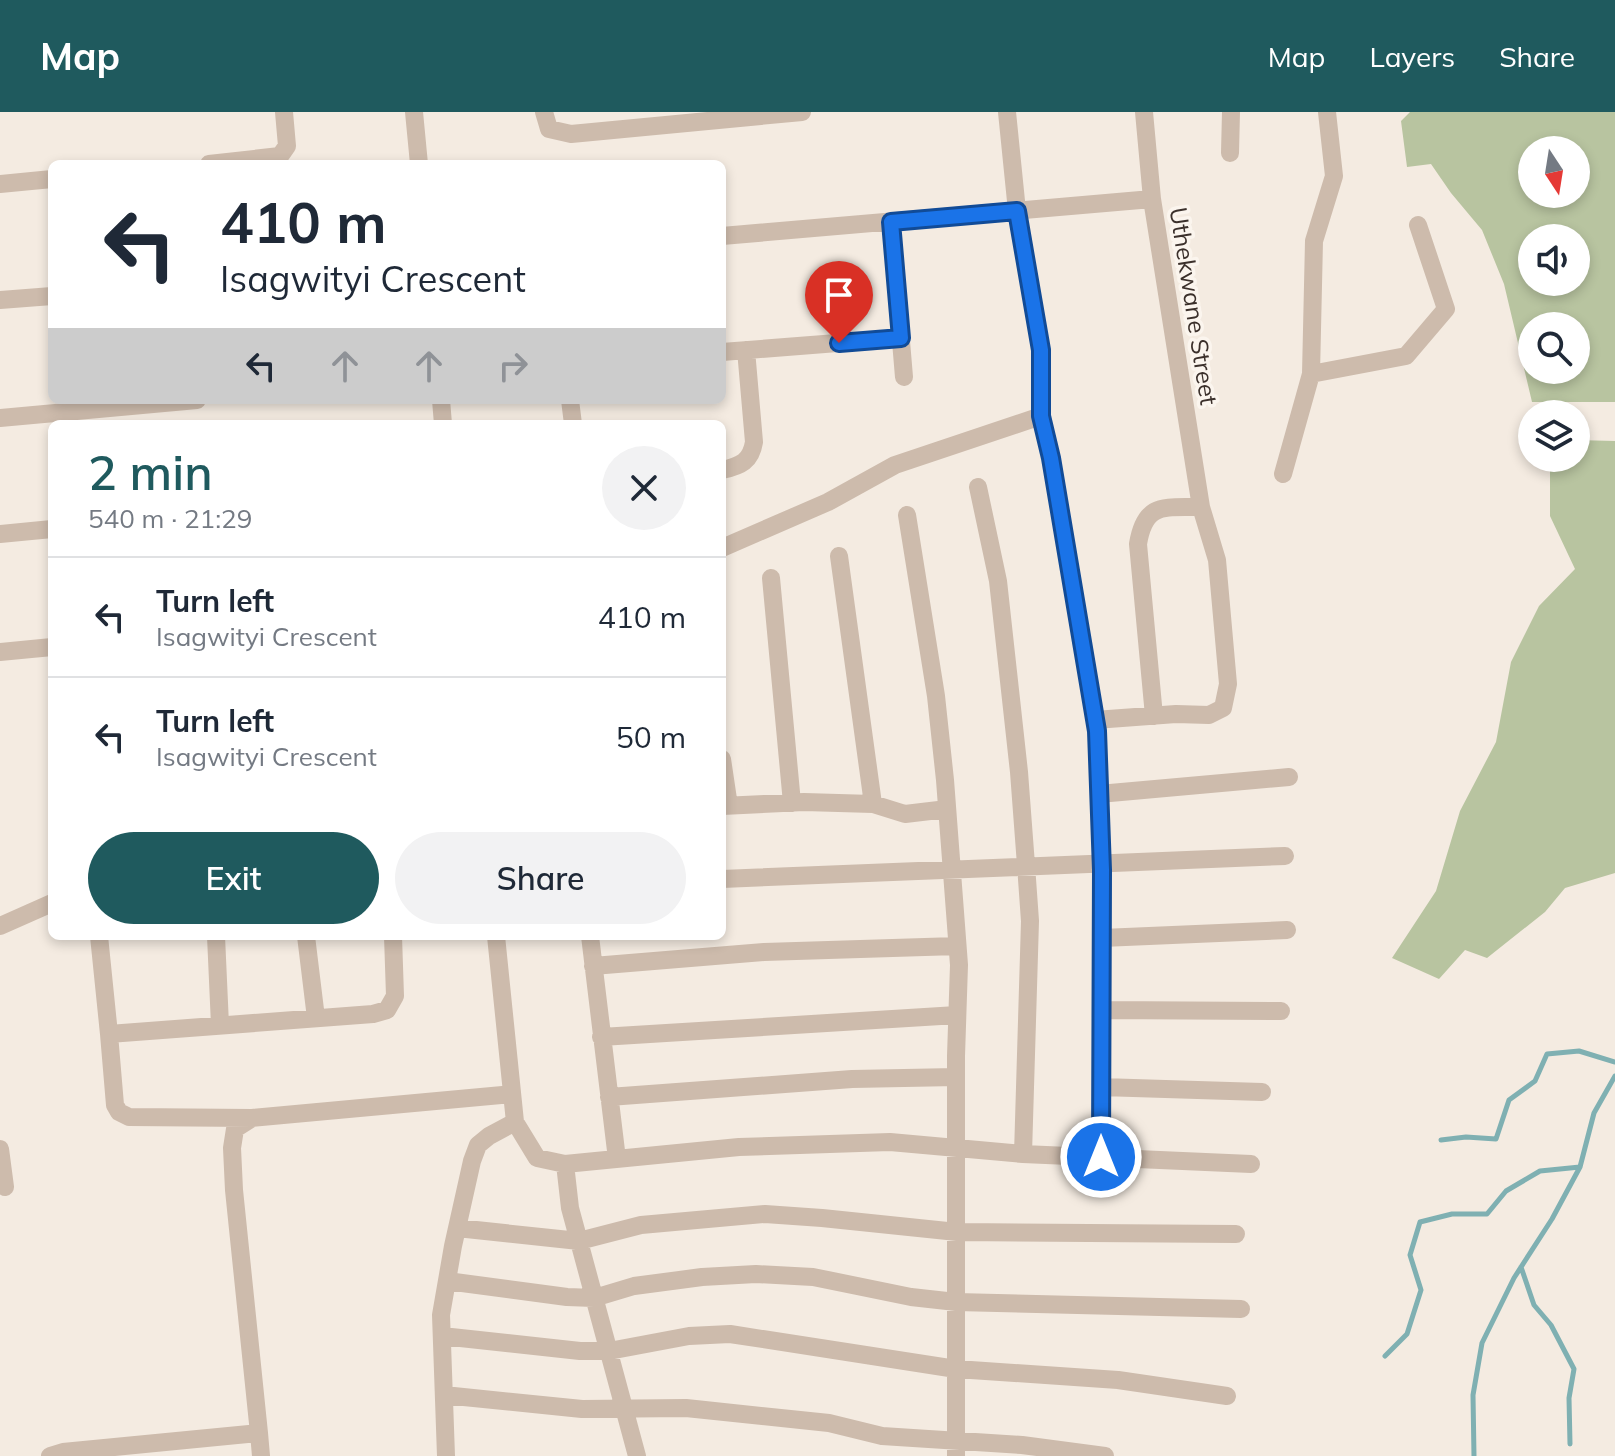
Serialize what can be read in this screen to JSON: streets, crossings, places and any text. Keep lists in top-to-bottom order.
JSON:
{
  "streets": {
    "street": ["Uthekwane Street"]
  },
  "north": "bottom",
  "page": {
    "header": "Map",
    "nav": ["Map", "Layers", "Share"],
    "turn": ["410 m", "Isagwityi Crescent"],
    "heading": ["2 min", "540 m · 21:29"],
    "list": [
      {
        "name": "Turn left",
        "note": "Isagwityi Crescent",
        "value": "410 m"
      },
      {
        "name": "Turn left",
        "note": "Isagwityi Crescent",
        "value": "50 m"
      }
    ],
    "buttons": ["Exit", "Share"]
  }
}
